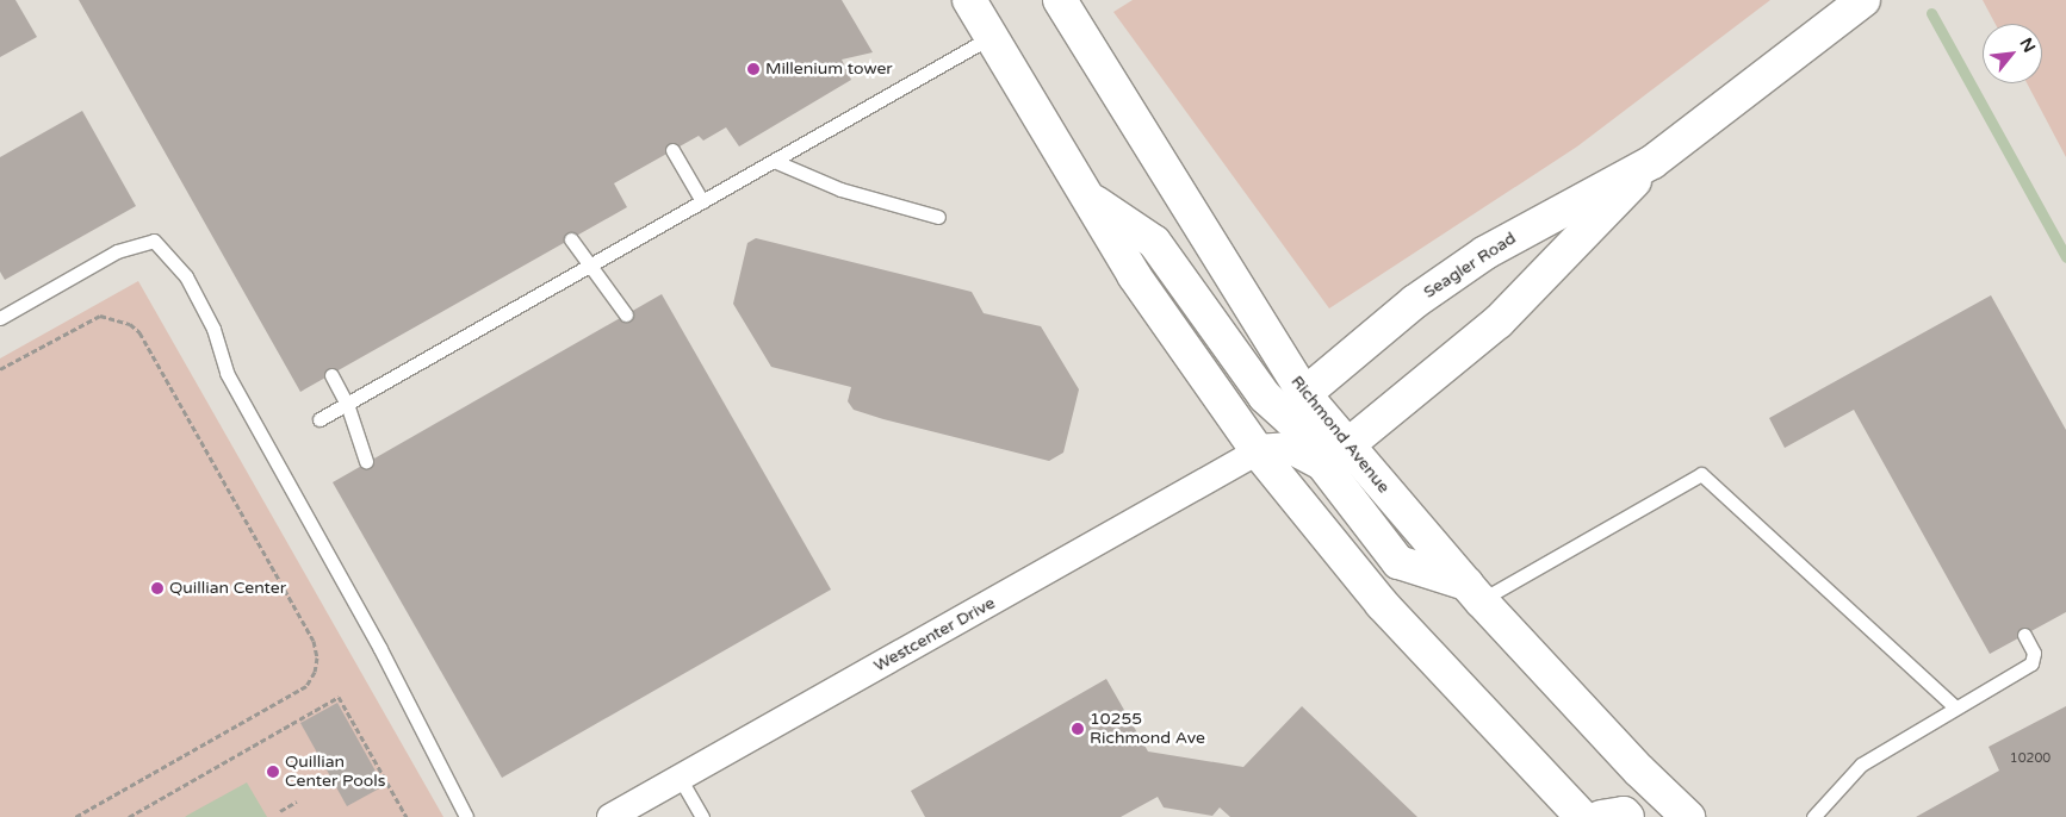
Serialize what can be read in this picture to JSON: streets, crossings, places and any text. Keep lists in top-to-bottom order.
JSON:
{
  "streets": {
    "main road": ["Seagler Road", "Richmond Avenue"],
    "street": ["Westcenter Drive"]
  },
  "crossings": [
    ["Seagler Road", "Richmond Avenue"]
  ],
  "places": [
    "Millenium tower",
    "Quillian Center",
    "10255 Richmond Ave",
    "Quillian Center Pools"
  ],
  "house_numbers": ["10200"],
  "north": "top right"
}
